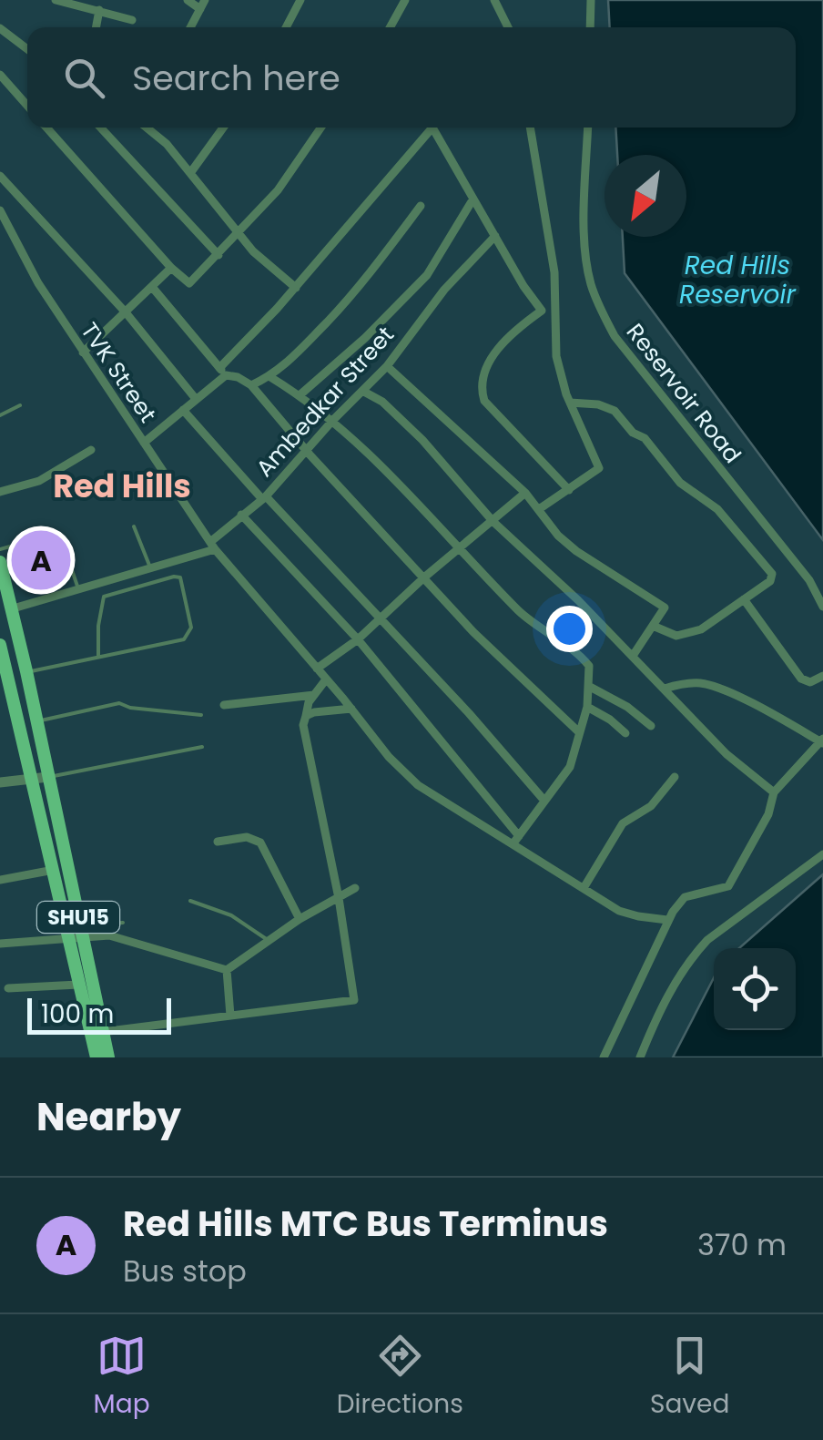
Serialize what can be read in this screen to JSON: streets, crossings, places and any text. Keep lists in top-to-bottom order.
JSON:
{
  "streets": {
    "main road": ["SHU15"],
    "street": ["TVK Street", "Reservoir Road", "Ambedkar Street"]
  },
  "crossings": [
    ["TVK Street", "Ambedkar Street"]
  ],
  "districts": ["Red Hills"],
  "water": ["Red Hills Reservoir"],
  "scale_bar": "100 m",
  "north": "bottom left",
  "page": {
    "search": "Search here",
    "pins": "A",
    "scale": "100 m",
    "heading": "Nearby",
    "list": [
      {
        "mark": "A",
        "name": "Red Hills MTC Bus Terminus",
        "note": "Bus stop",
        "value": "370 m"
      }
    ],
    "nav": ["Map", "Directions", "Saved"]
  }
}
